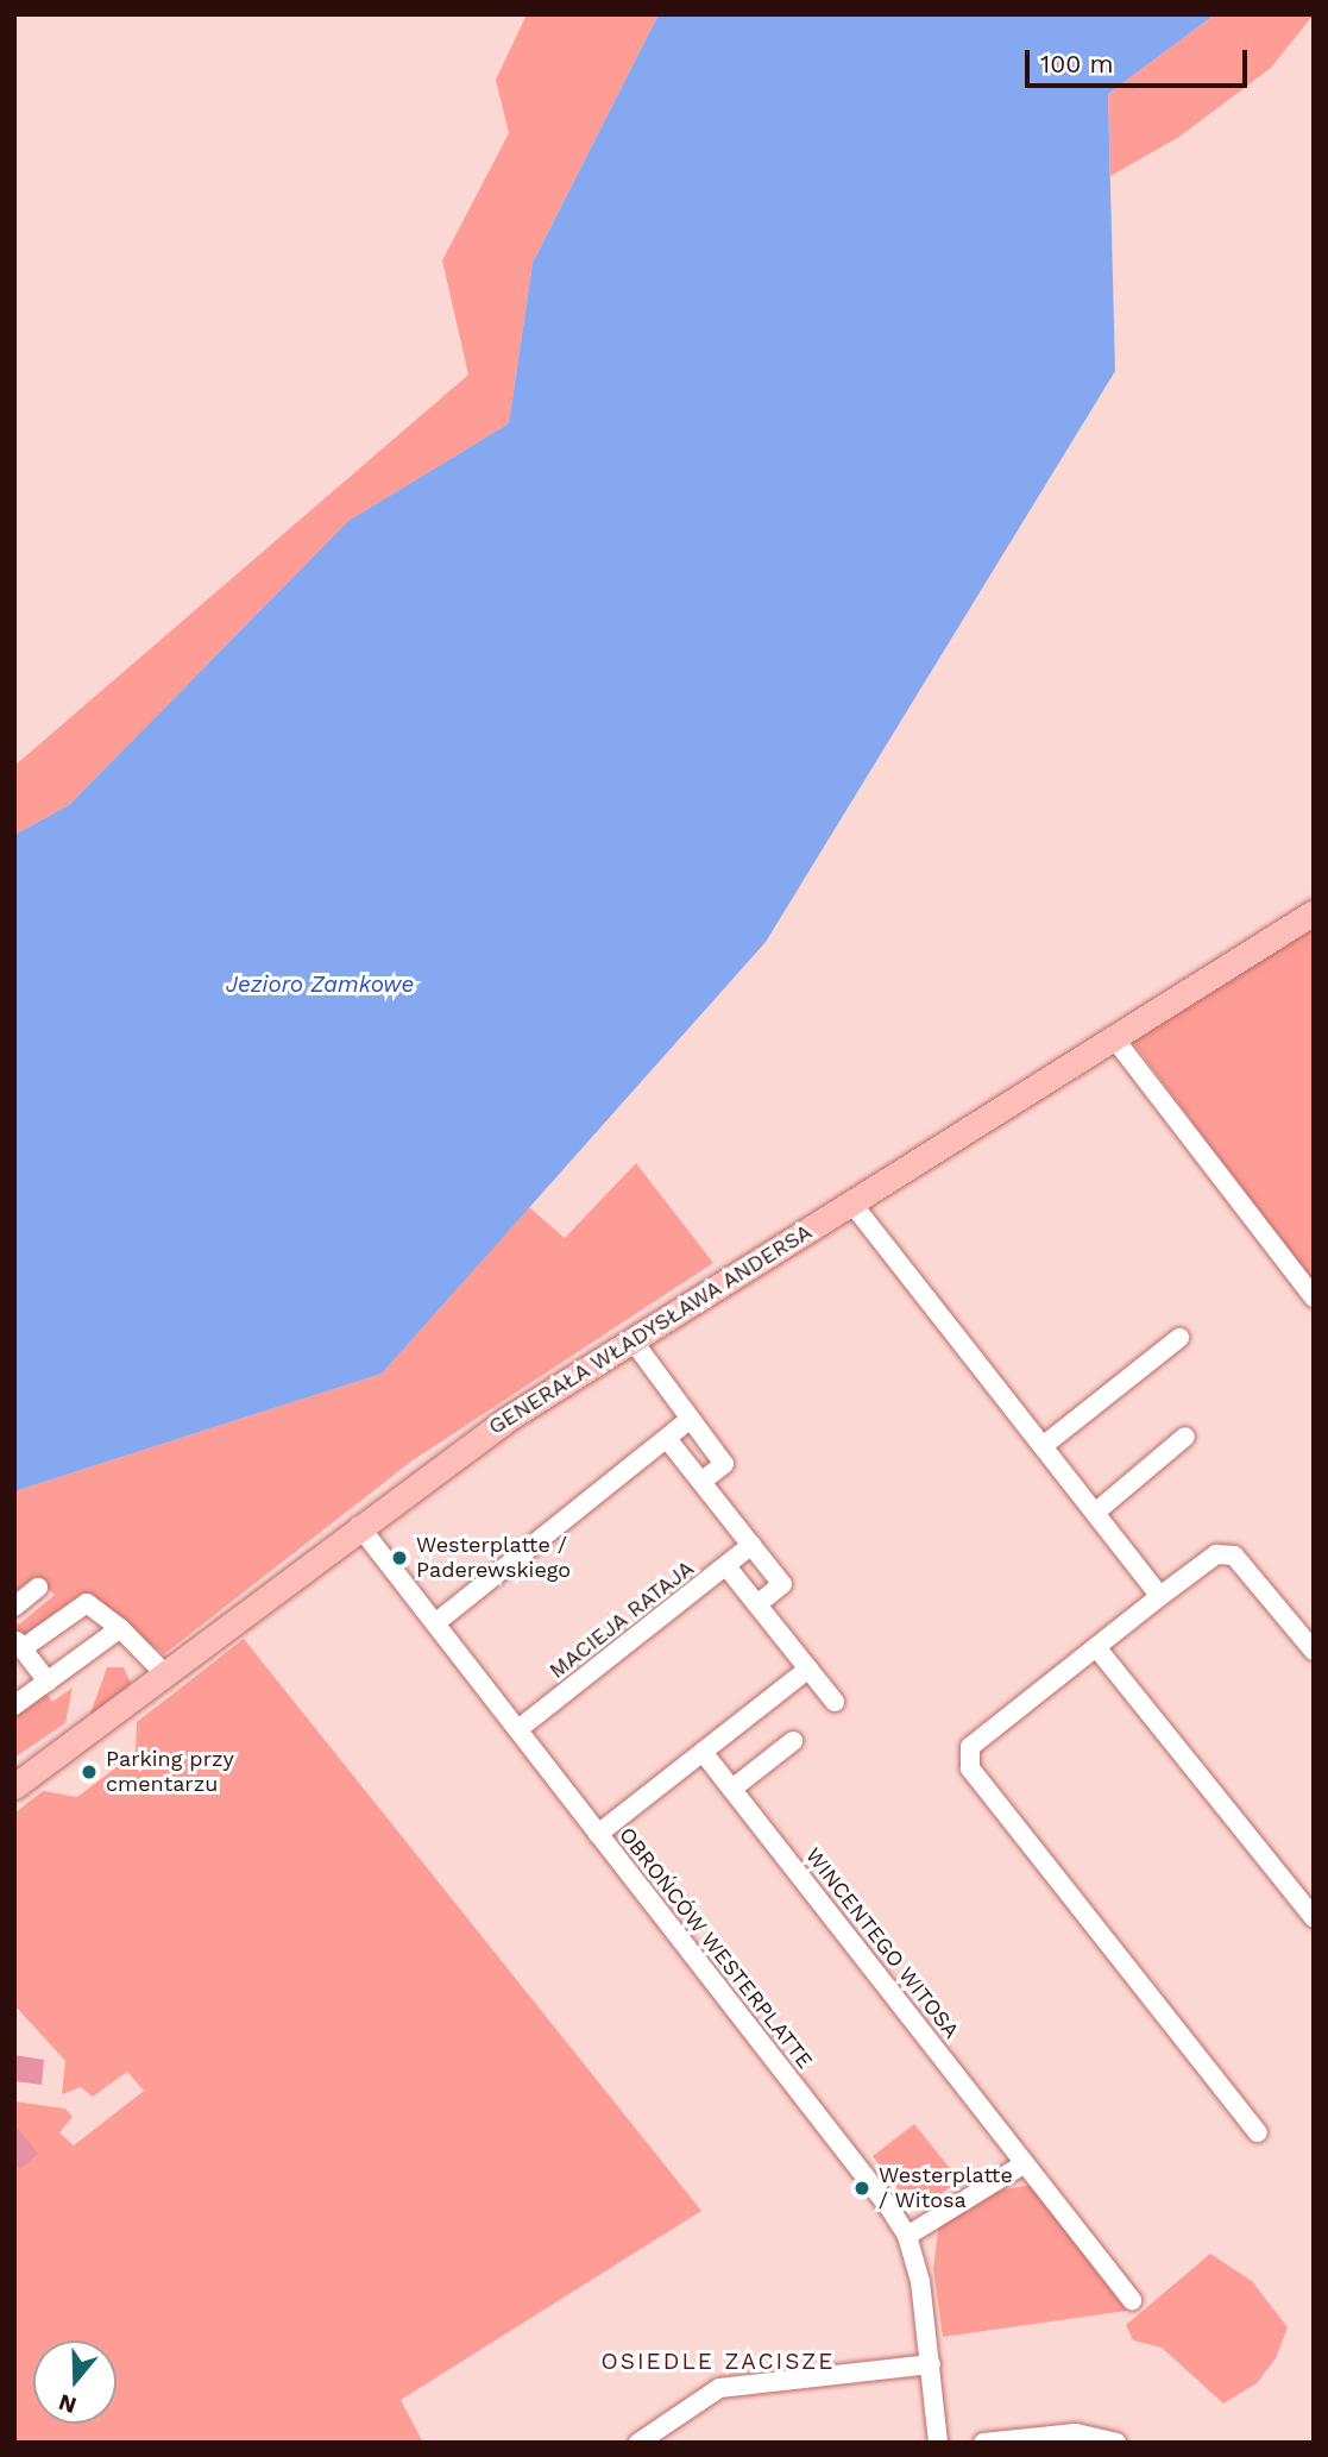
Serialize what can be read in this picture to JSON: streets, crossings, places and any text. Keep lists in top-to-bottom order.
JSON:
{
  "streets": {
    "main road": ["GENERAŁA WŁADYSŁAWA ANDERSA"],
    "street": ["MACIEJA RATAJA", "WINCENTEGO WITOSA", "OBROŃCÓW WESTERPLATTE"]
  },
  "crossings": [
    ["GENERAŁA WŁADYSŁAWA ANDERSA", "OBROŃCÓW WESTERPLATTE"],
    ["MACIEJA RATAJA", "OBROŃCÓW WESTERPLATTE"]
  ],
  "districts": ["OSIEDLE ZACISZE"],
  "water": ["Jezioro Zamkowe"],
  "places": ["Westerplatte / Paderewskiego", "Parking przy cmentarzu", "Westerplatte / Witosa"],
  "scale_bar": "100 m",
  "north": "bottom"
}
